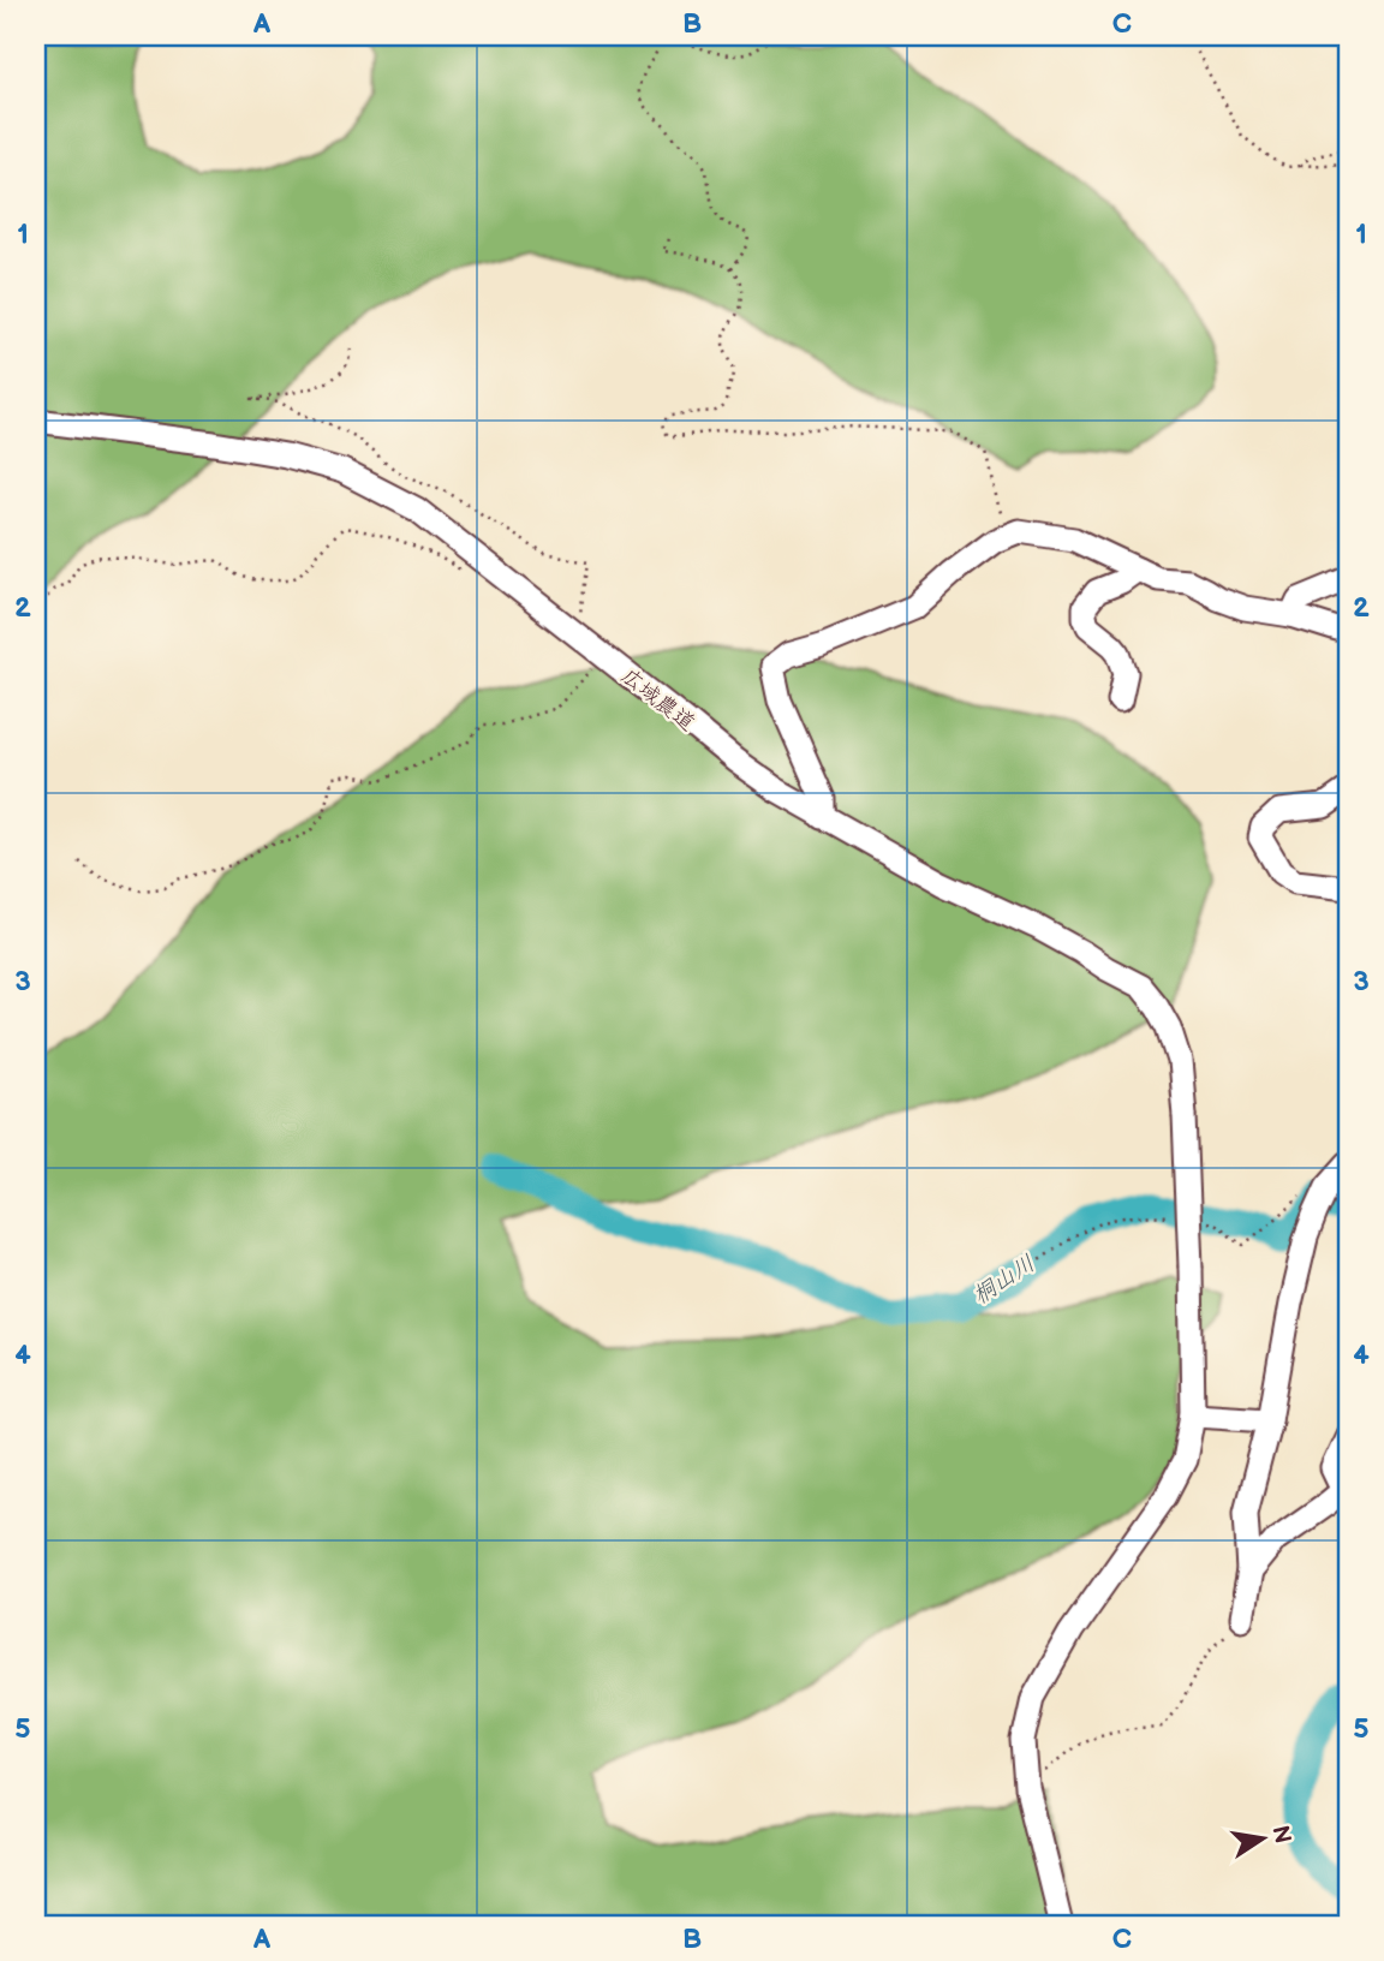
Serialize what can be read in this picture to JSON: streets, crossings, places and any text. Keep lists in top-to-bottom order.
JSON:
{
  "streets": {
    "street": ["広域農道"]
  },
  "water": ["桐山川"],
  "north": "right",
  "grid": {
    "columns": ["A", "B", "C"],
    "rows": [
      "1",
      "2",
      "3",
      "4",
      "5"
    ]
  }
}
